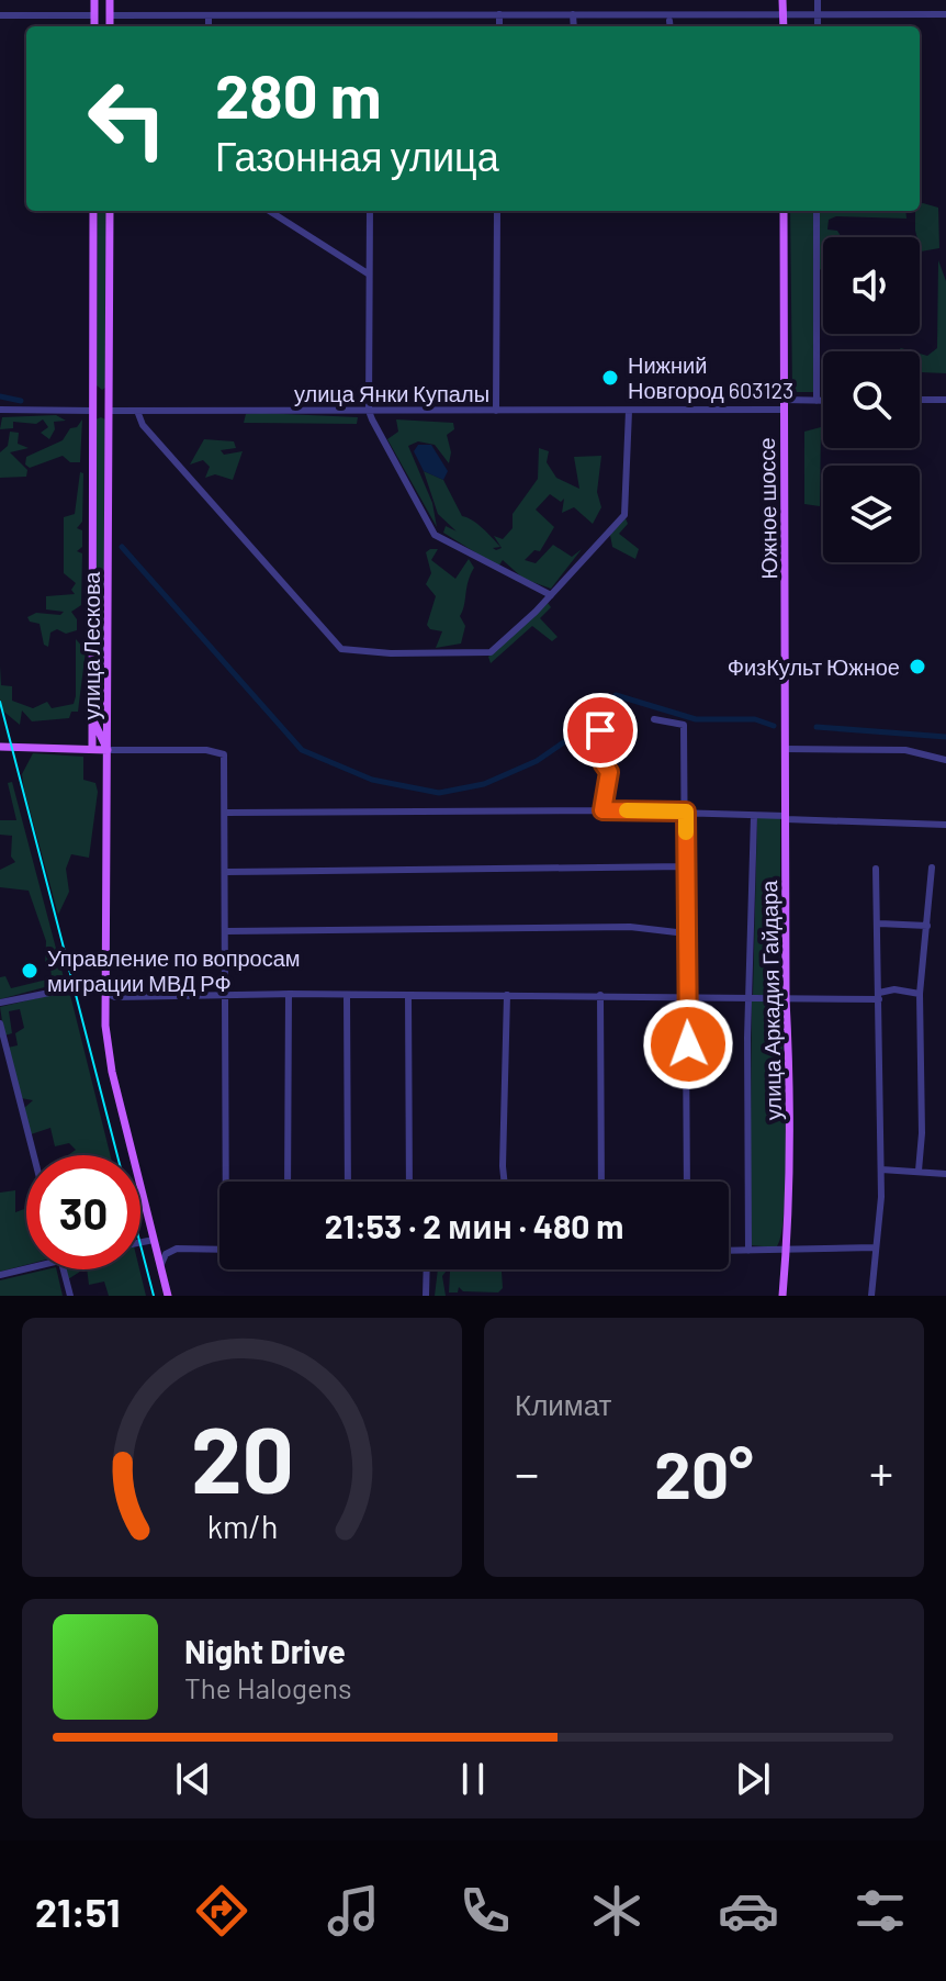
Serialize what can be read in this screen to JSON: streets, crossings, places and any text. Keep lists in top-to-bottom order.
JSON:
{
  "streets": {
    "main road": [
      "улица Янки Купалы",
      "Южное шоссе",
      "улица Лескова",
      "улица Аркадия Гайдара"
    ]
  },
  "crossings": [
    ["улица Янки Купалы", "Южное шоссе"],
    ["улица Янки Купалы", "улица Лескова"],
    ["Южное шоссе", "улица Аркадия Гайдара"]
  ],
  "places": ["Нижний Новгород 603123", "ФизКульт Южное", "Управление по вопросам миграции МВД РФ"],
  "page": {
    "turn": ["280 m", "Газонная улица"],
    "limit": "30",
    "trip": "21:53 · 2 мин · 480 m",
    "tile": "Климат",
    "heat": ["−", "20°", "+"],
    "song": ["Night Drive", "The Halogens"],
    "tabs": "21:51",
    "gauge": ["20", "km/h"]
  }
}
